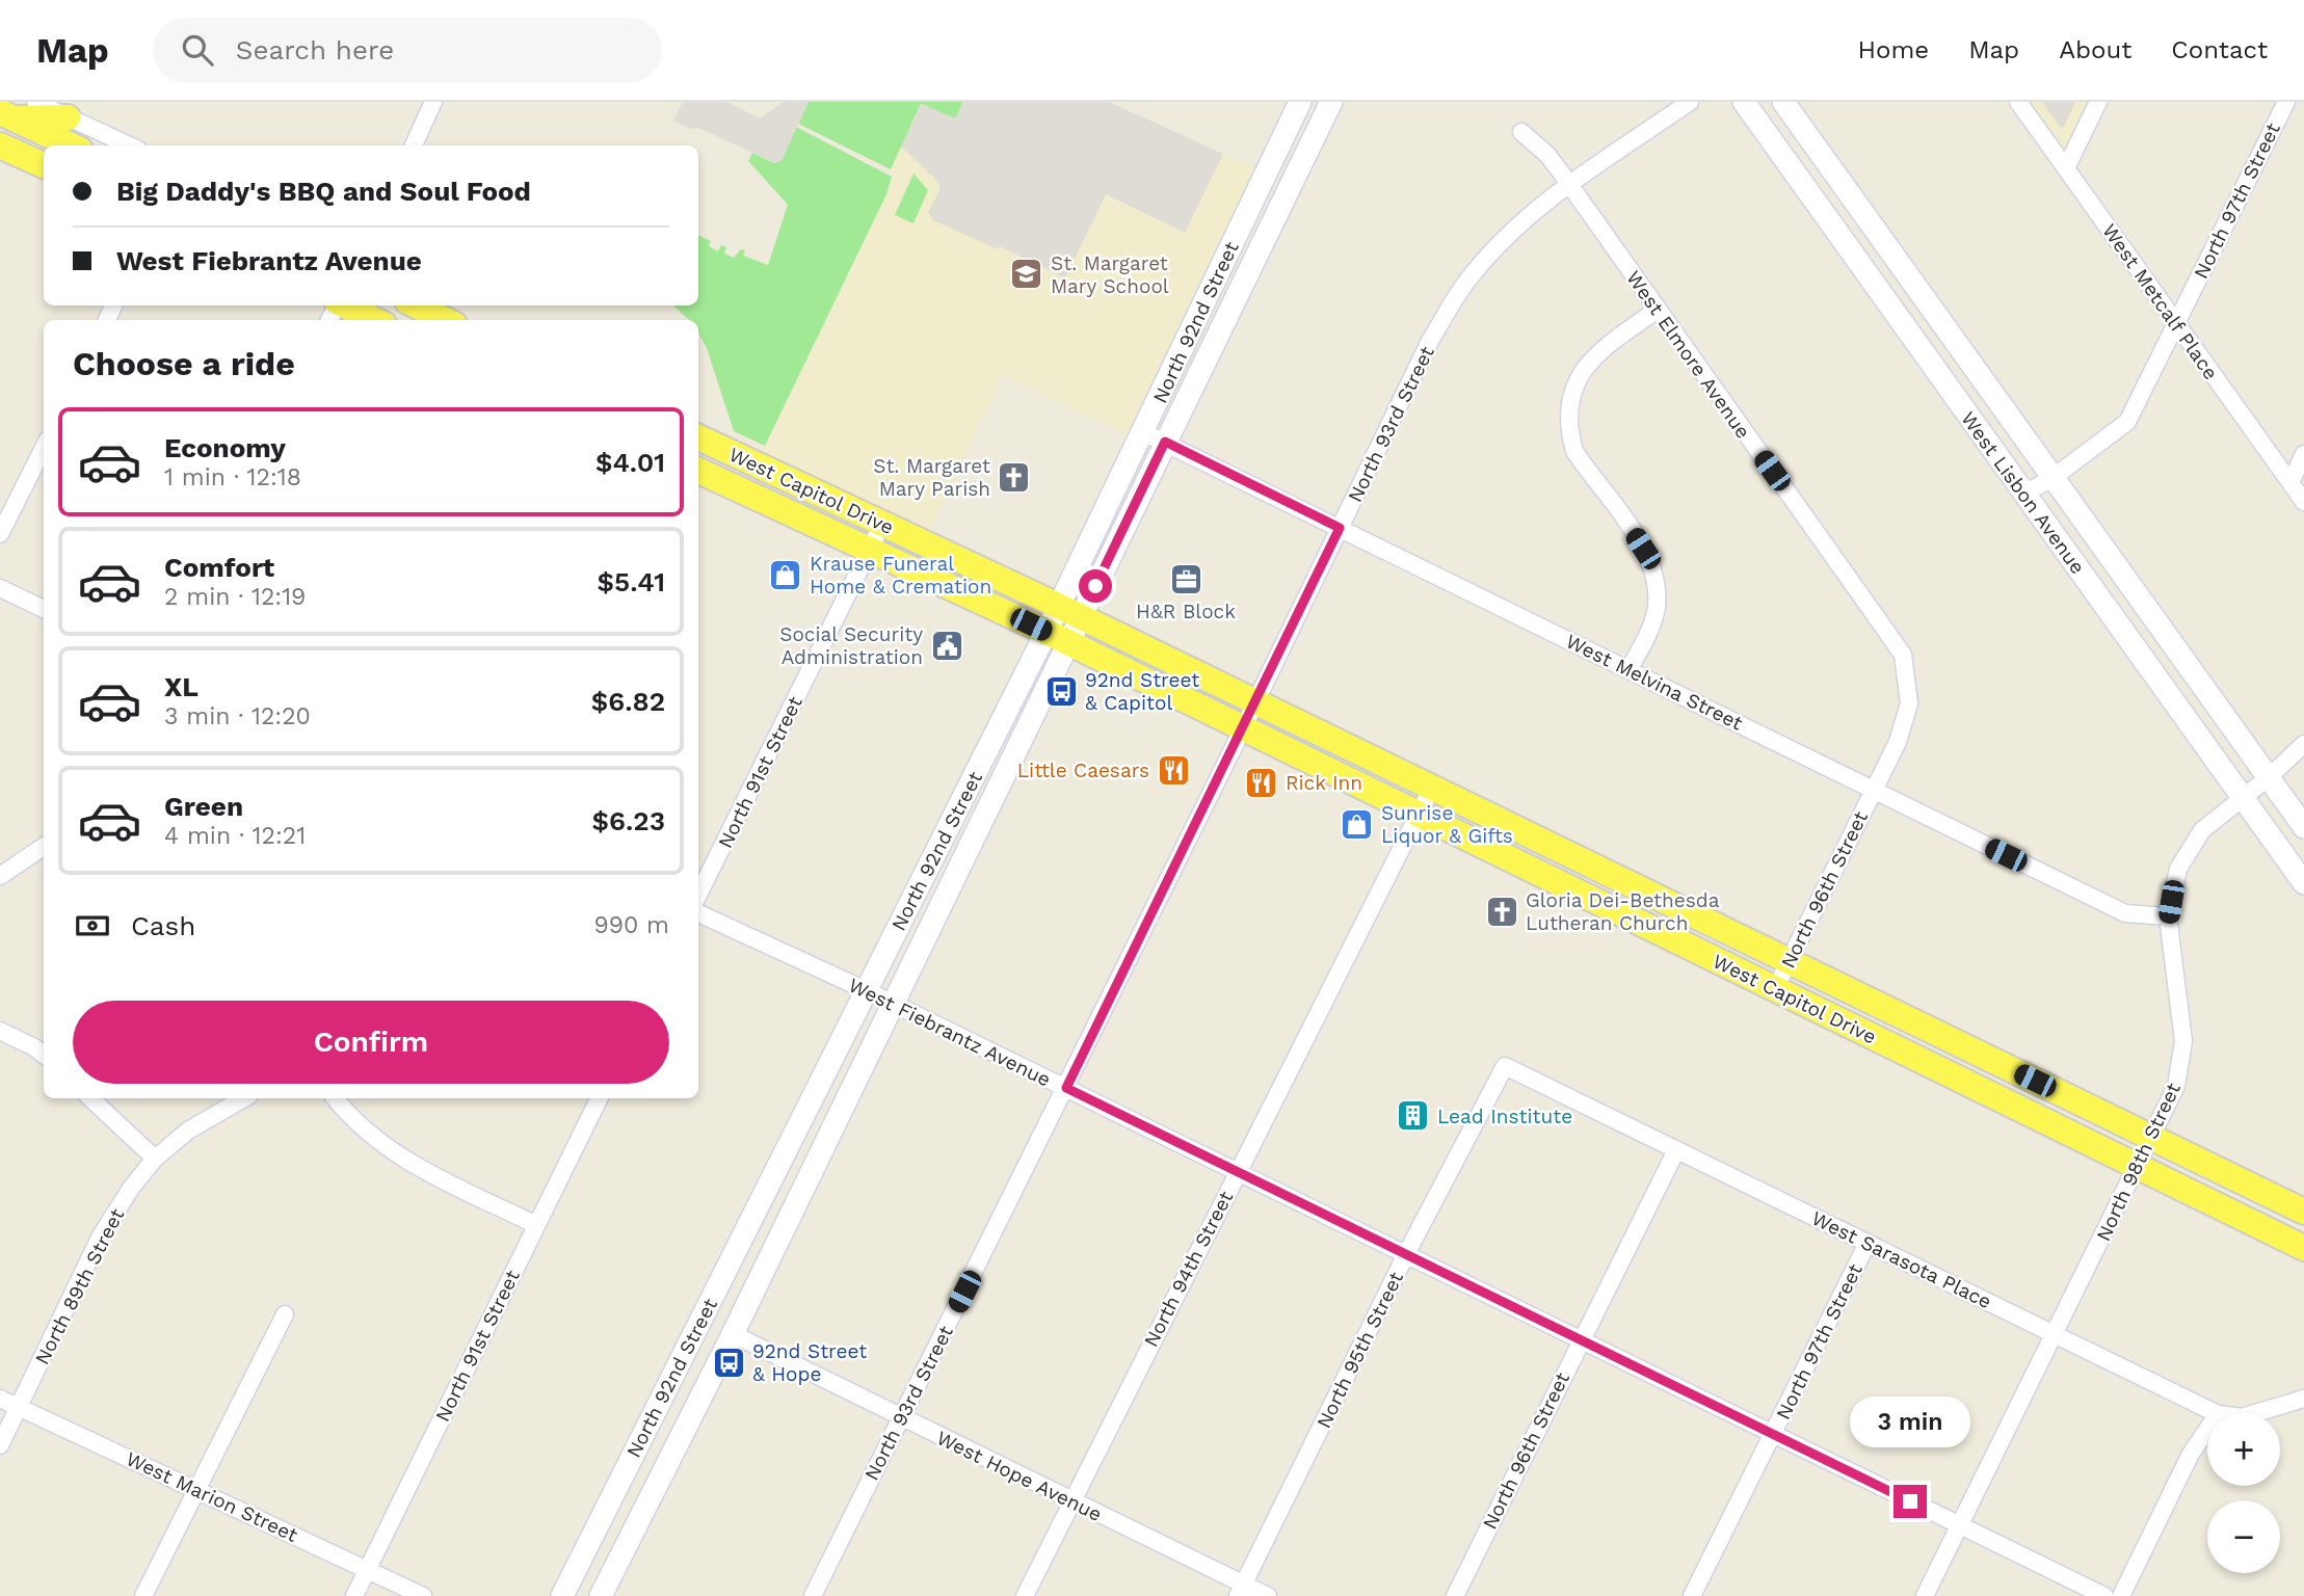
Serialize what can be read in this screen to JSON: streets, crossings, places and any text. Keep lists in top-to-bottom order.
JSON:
{
  "streets": {
    "main road": ["North 92nd Street", "West Capitol Drive", "West Lisbon Avenue"],
    "street": [
      "North 97th Street",
      "West Metcalf Place",
      "West Elmore Avenue",
      "North 93rd Street",
      "West Melvina Street",
      "North 91st Street",
      "North 96th Street",
      "West Fiebrantz Avenue",
      "North 98th Street",
      "West Sarasota Place",
      "North 94th Street",
      "North 89th Street",
      "North 95th Street",
      "West Hope Avenue",
      "West Marion Street"
    ]
  },
  "crossings": [
    ["North 97th Street", "West Metcalf Place"],
    ["North 97th Street", "West Lisbon Avenue"],
    ["North 97th Street", "West Fiebrantz Avenue"],
    ["North 97th Street", "West Sarasota Place"],
    ["North 92nd Street", "West Capitol Drive"],
    ["North 92nd Street", "West Melvina Street"],
    ["North 92nd Street", "West Fiebrantz Avenue"],
    ["North 92nd Street", "West Hope Avenue"],
    ["West Elmore Avenue", "North 93rd Street"],
    ["West Elmore Avenue", "West Melvina Street"],
    ["West Elmore Avenue", "North 96th Street"],
    ["North 93rd Street", "West Capitol Drive"],
    ["North 93rd Street", "West Melvina Street"],
    ["North 93rd Street", "West Fiebrantz Avenue"],
    ["North 93rd Street", "West Hope Avenue"],
    ["West Capitol Drive", "North 91st Street"],
    ["West Capitol Drive", "North 96th Street"],
    ["West Capitol Drive", "North 98th Street"],
    ["West Capitol Drive", "North 94th Street"],
    ["West Lisbon Avenue", "North 98th Street"],
    ["West Melvina Street", "North 96th Street"],
    ["West Melvina Street", "North 98th Street"],
    ["North 91st Street", "West Marion Street"],
    ["North 96th Street", "West Fiebrantz Avenue"],
    ["North 96th Street", "West Sarasota Place"],
    ["West Fiebrantz Avenue", "North 98th Street"],
    ["West Fiebrantz Avenue", "North 94th Street"],
    ["West Fiebrantz Avenue", "North 95th Street"],
    ["North 98th Street", "West Sarasota Place"],
    ["West Sarasota Place", "North 95th Street"],
    ["North 94th Street", "West Hope Avenue"],
    ["North 89th Street", "West Marion Street"],
    ["North 95th Street", "West Hope Avenue"]
  ],
  "places": {
    "school or university": ["St. Margaret Mary School"],
    "church": ["St. Margaret Mary Parish", "Gloria Dei-Bethesda Lutheran Church"],
    "shop": ["Krause Funeral Home & Cremation", "Sunrise Liquor & Gifts"],
    "office": ["H&R Block"],
    "public building": ["Social Security Administration"],
    "bus stop": ["92nd Street & Capitol", "92nd Street & Hope"],
    "restaurant": ["Little Caesars", "Rick Inn"],
    "building": ["Lead Institute"]
  },
  "page": {
    "header": "Map",
    "search": "Search here",
    "nav": [
      "Home",
      "Map",
      "About",
      "Contact"
    ],
    "banner": ["Big Daddy's BBQ and Soul Food", "West Fiebrantz Avenue"],
    "heading": "Choose a ride",
    "list": [
      {
        "name": "Economy",
        "note": "1 min · 12:18",
        "value": "$4.01"
      },
      {
        "name": "Comfort",
        "note": "2 min · 12:19",
        "value": "$5.41"
      },
      {
        "name": "XL",
        "note": "3 min · 12:20",
        "value": "$6.82"
      },
      {
        "name": "Green",
        "note": "4 min · 12:21",
        "value": "$6.23"
      }
    ],
    "pay": ["Cash", "990 m"],
    "buttons": "Confirm",
    "bubble": "3 min",
    "map_buttons": ["+", "−"]
  }
}
